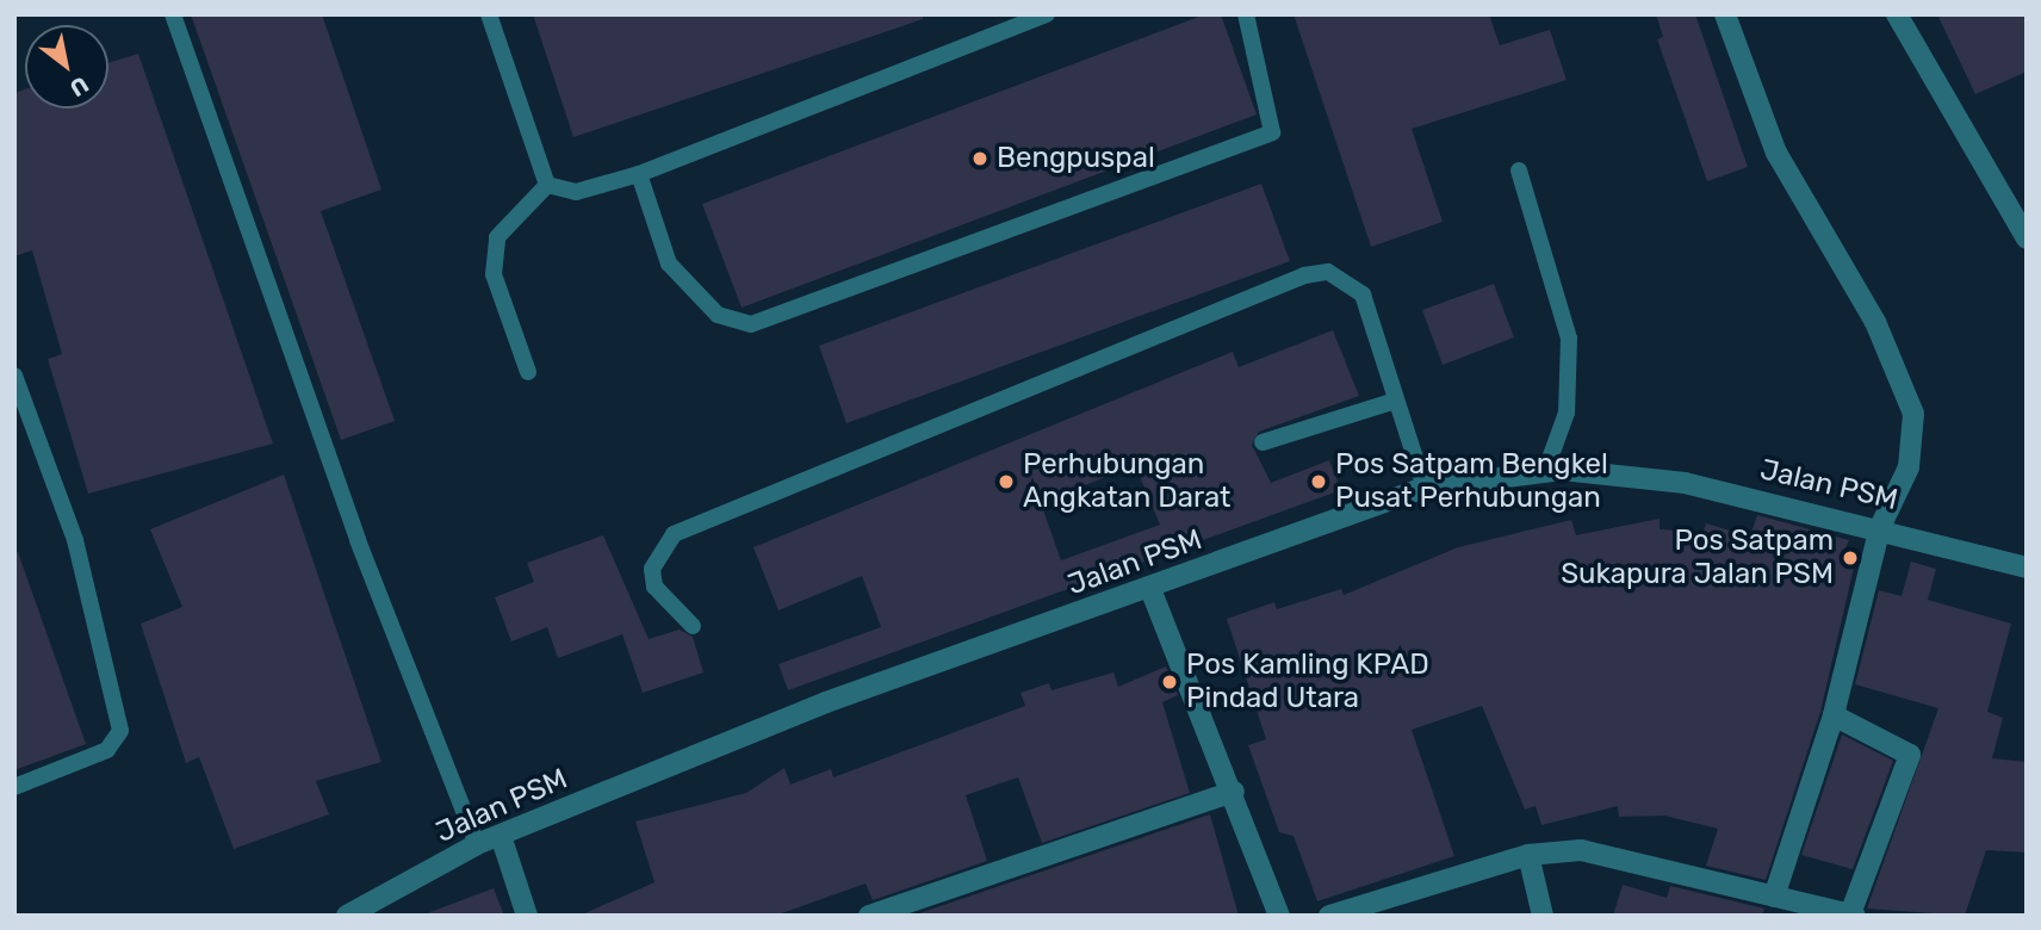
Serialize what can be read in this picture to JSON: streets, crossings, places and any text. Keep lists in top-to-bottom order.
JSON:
{
  "streets": {
    "street": ["Jalan PSM"]
  },
  "places": [
    "Bengpuspal",
    "Perhubungan Angkatan Darat",
    "Pos Satpam Bengkel Pusat Perhubungan",
    "Pos Satpam Sukapura Jalan PSM",
    "Pos Kamling KPAD Pindad Utara"
  ],
  "north": "bottom right"
}
